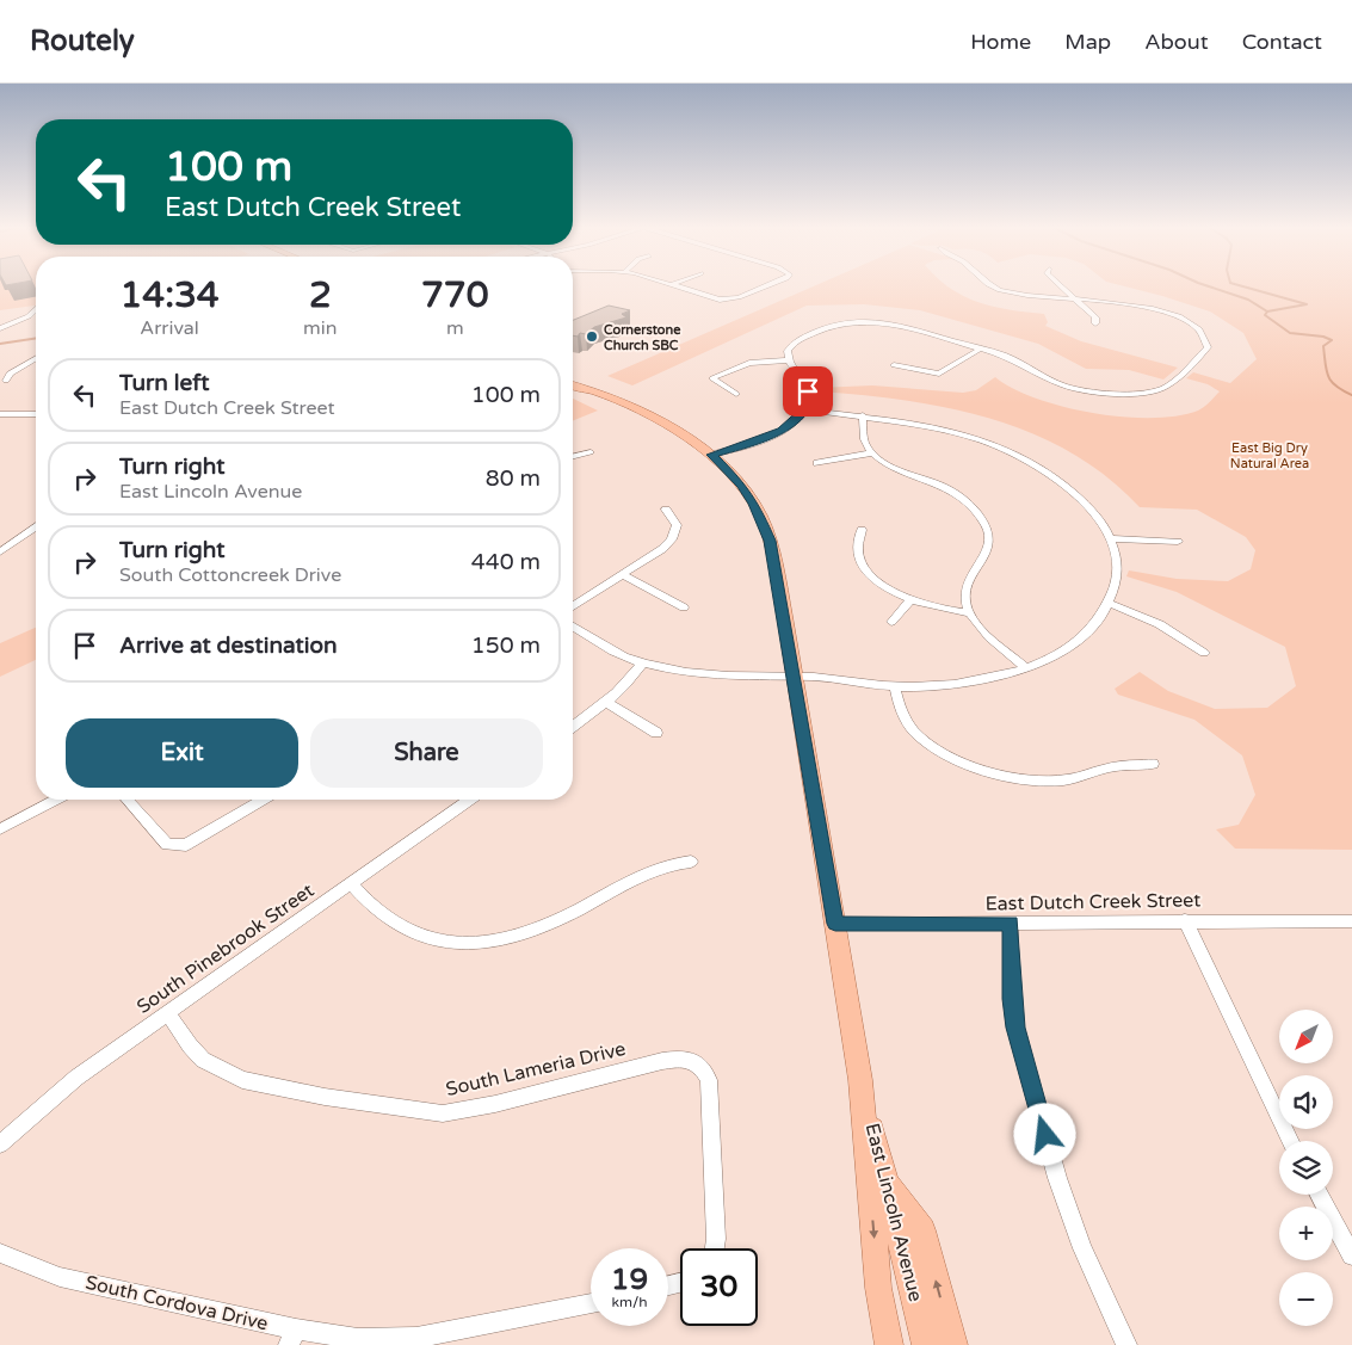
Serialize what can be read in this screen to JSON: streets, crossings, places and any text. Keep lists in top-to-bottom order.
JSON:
{
  "streets": {
    "main road": ["East Lincoln Avenue"],
    "street": [
      "East Dutch Creek Street",
      "South Pinebrook Street",
      "South Lameria Drive",
      "South Cordova Drive"
    ]
  },
  "crossings": [
    ["East Dutch Creek Street", "East Lincoln Avenue"],
    ["South Pinebrook Street", "South Lameria Drive"]
  ],
  "parks": ["East Big Dry Natural Area"],
  "places": ["Cornerstone Church SBC"],
  "north": "bottom left",
  "page": {
    "header": "Routely",
    "nav": [
      "Home",
      "Map",
      "About",
      "Contact"
    ],
    "turn": ["100 m", "East Dutch Creek Street"],
    "eta": [
      "14:34",
      "Arrival",
      "2",
      "min",
      "770",
      "m"
    ],
    "list": [
      {
        "name": "Turn left",
        "note": "East Dutch Creek Street",
        "value": "100 m"
      },
      {
        "name": "Turn right",
        "note": "East Lincoln Avenue",
        "value": "80 m"
      },
      {
        "name": "Turn right",
        "note": "South Cottoncreek Drive",
        "value": "440 m"
      },
      {
        "name": "Arrive at destination",
        "value": "150 m"
      }
    ],
    "buttons": ["Exit", "Share"],
    "map_buttons": ["+", "−"],
    "speed": "19 km/h",
    "limit": "30"
  }
}
